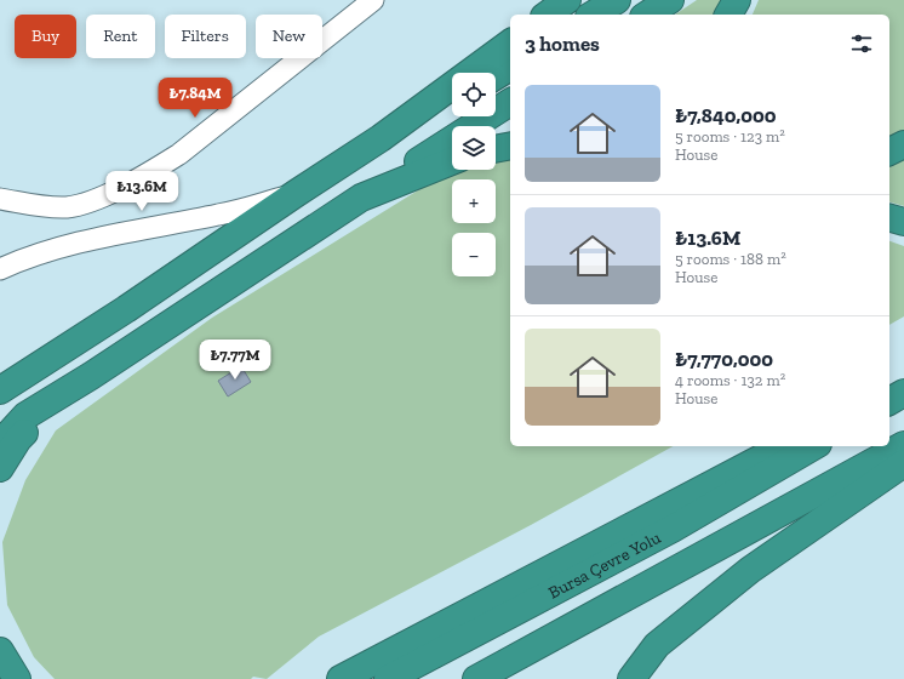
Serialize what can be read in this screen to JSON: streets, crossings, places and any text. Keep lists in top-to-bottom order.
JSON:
{
  "streets": {
    "highway": ["Bursa Çevre Yolu"]
  },
  "page": {
    "chip": [
      "Buy",
      "Rent",
      "Filters",
      "New"
    ],
    "heading": "3 homes",
    "map_buttons": ["+", "−"],
    "list": [
      {
        "name": "₺7,840,000",
        "note": "5 rooms · 123 m² · House"
      },
      {
        "name": "₺13.6M",
        "note": "5 rooms · 188 m² · House"
      },
      {
        "name": "₺7,770,000",
        "note": "4 rooms · 132 m² · House"
      }
    ],
    "price": ["₺7.84M", "₺13.6M", "₺7.77M"]
  }
}
